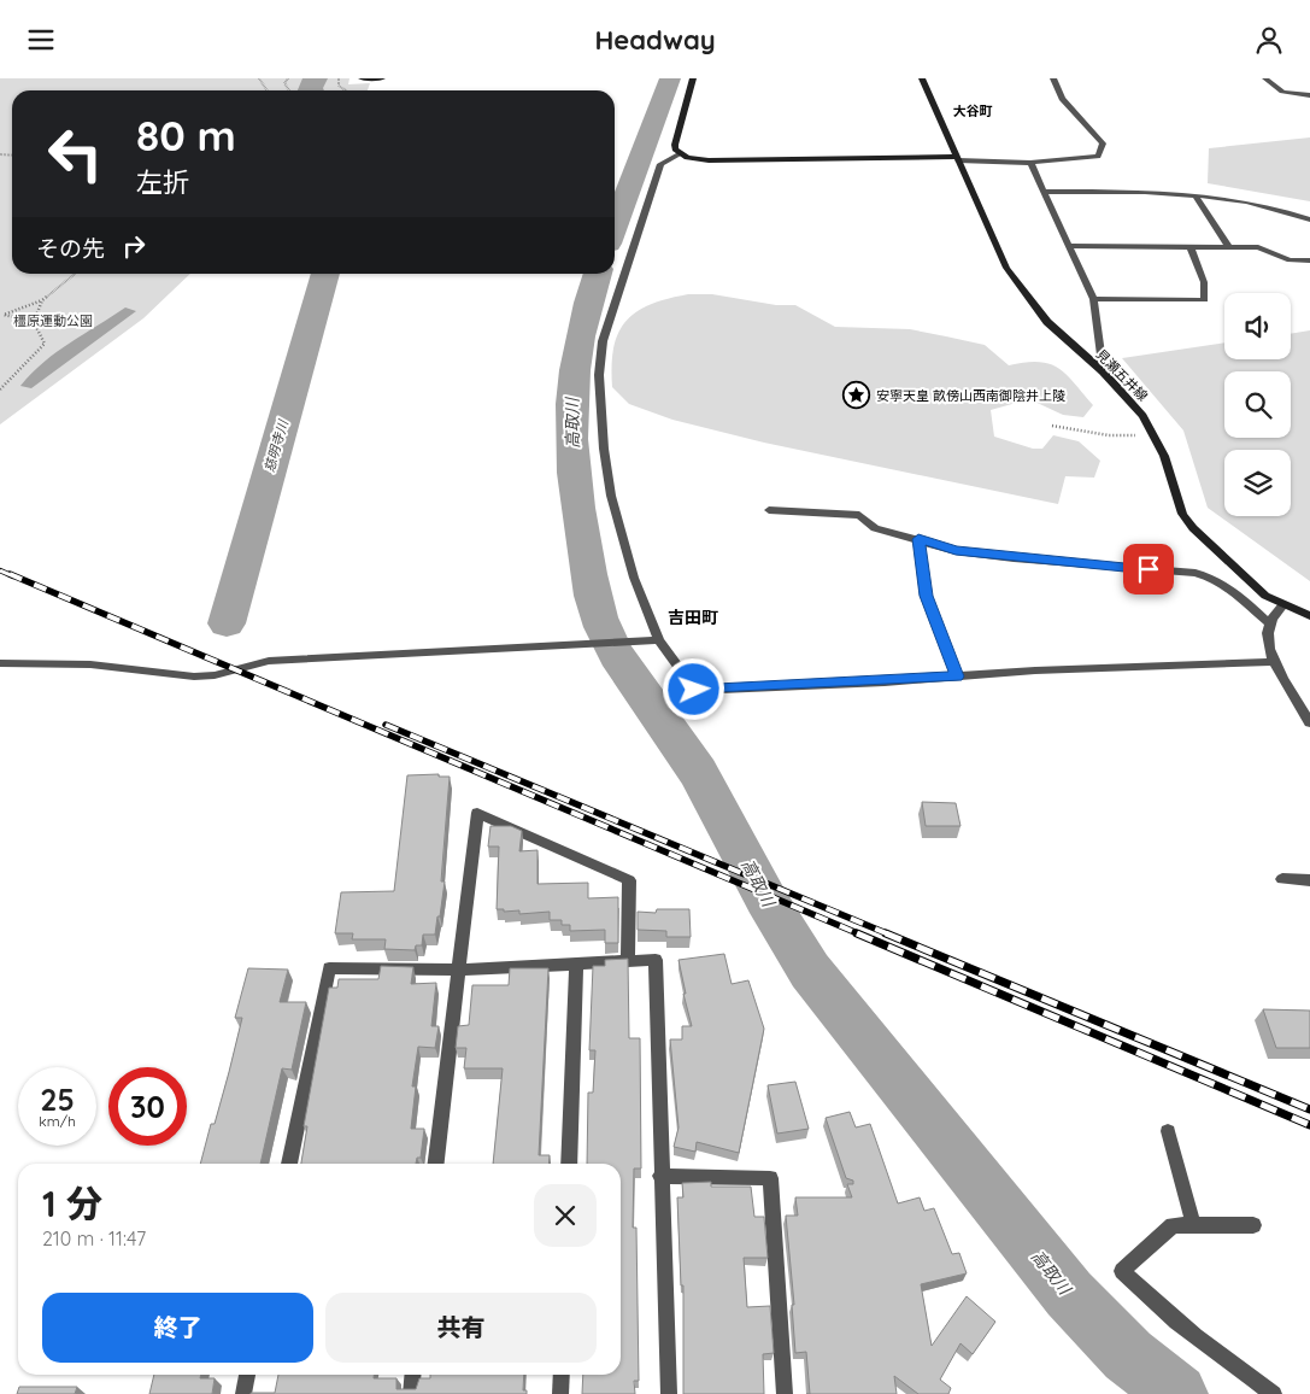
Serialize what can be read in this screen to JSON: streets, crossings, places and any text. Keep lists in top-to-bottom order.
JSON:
{
  "streets": {
    "main road": ["見瀬五井線"]
  },
  "districts": ["大谷町", "吉田町"],
  "water": ["高取川", "慈明寺川"],
  "parks": ["橿原運動公園"],
  "places": {
    "place": ["安寧天皇 畝傍山西南御陰井上陵"]
  },
  "page": {
    "header": "Headway",
    "turn": ["80 m", "左折"],
    "then": "その先",
    "speed": "25 km/h",
    "limit": "30",
    "heading": ["1 分", "210 m · 11:47"],
    "buttons": ["終了", "共有"]
  }
}
